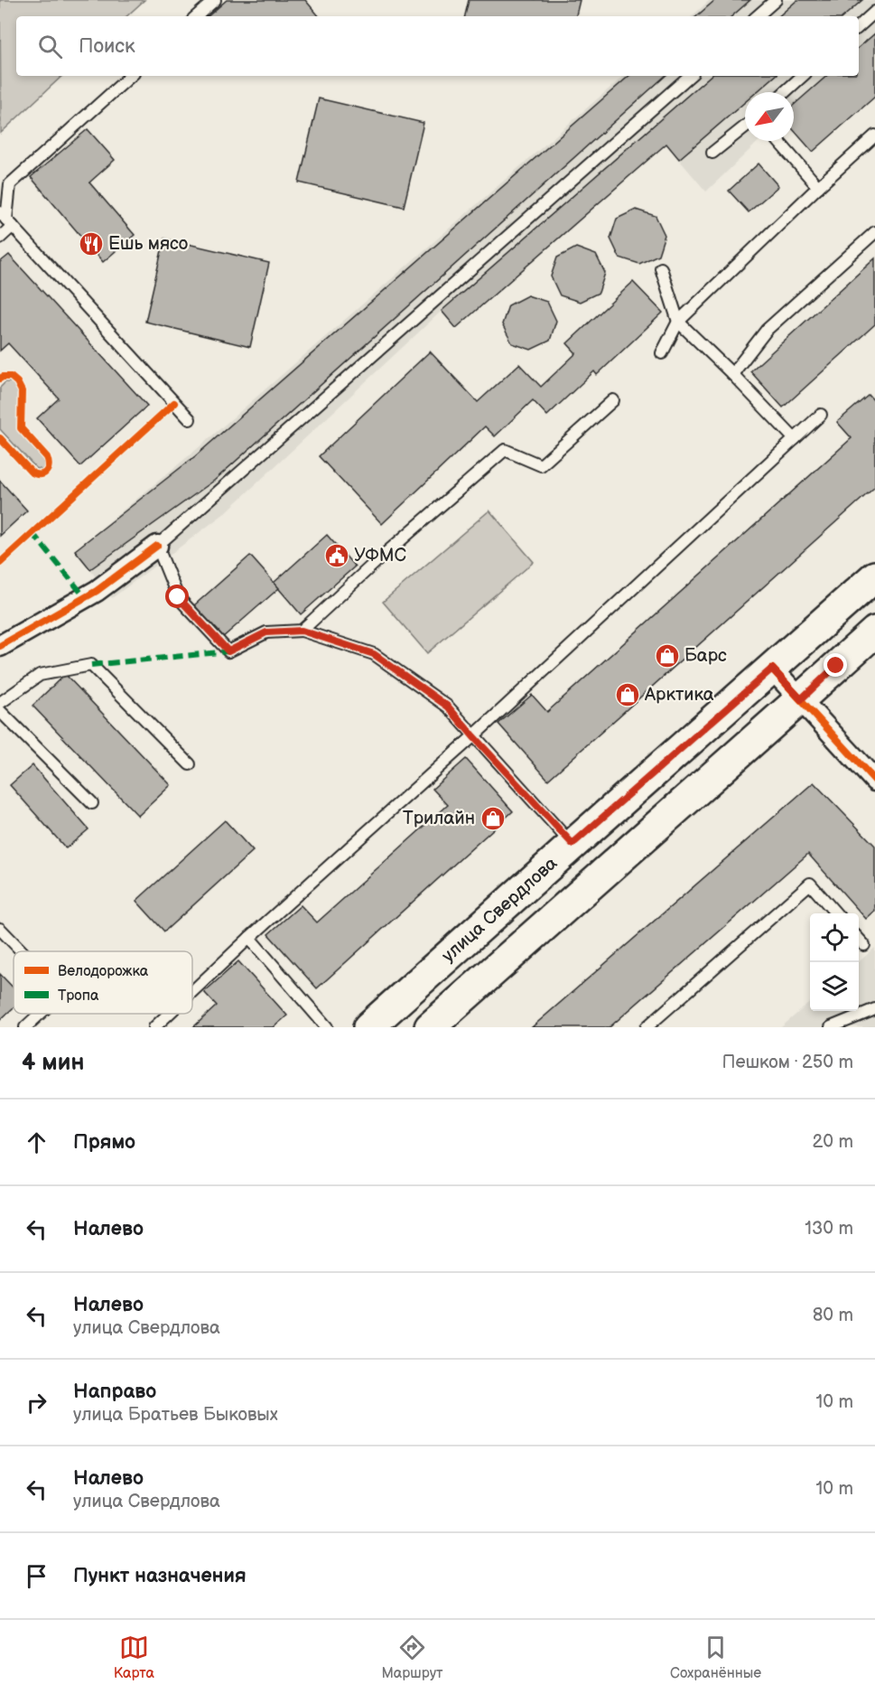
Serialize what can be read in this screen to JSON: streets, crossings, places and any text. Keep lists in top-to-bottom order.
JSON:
{
  "streets": {
    "main road": ["улица Свердлова"]
  },
  "places": {
    "restaurant": ["Ешь мясо"],
    "public building": ["УФМС"],
    "shop": ["Барс", "Арктика", "Трилайн"]
  },
  "legend": ["Велодорожка", "Тропа"],
  "north": "bottom left",
  "page": {
    "search": "Поиск",
    "heading": ["4 мин", "Пешком · 250 m"],
    "list": [
      ["Прямо", "20 m"],
      ["Налево", "130 m"],
      ["Налево", "улица Свердлова", "80 m"],
      ["Направо", "улица Братьев Быковых", "10 m"],
      ["Налево", "улица Свердлова", "10 m"],
      "Пункт назначения"
    ],
    "nav": ["Карта", "Маршрут", "Сохранённые"]
  }
}
